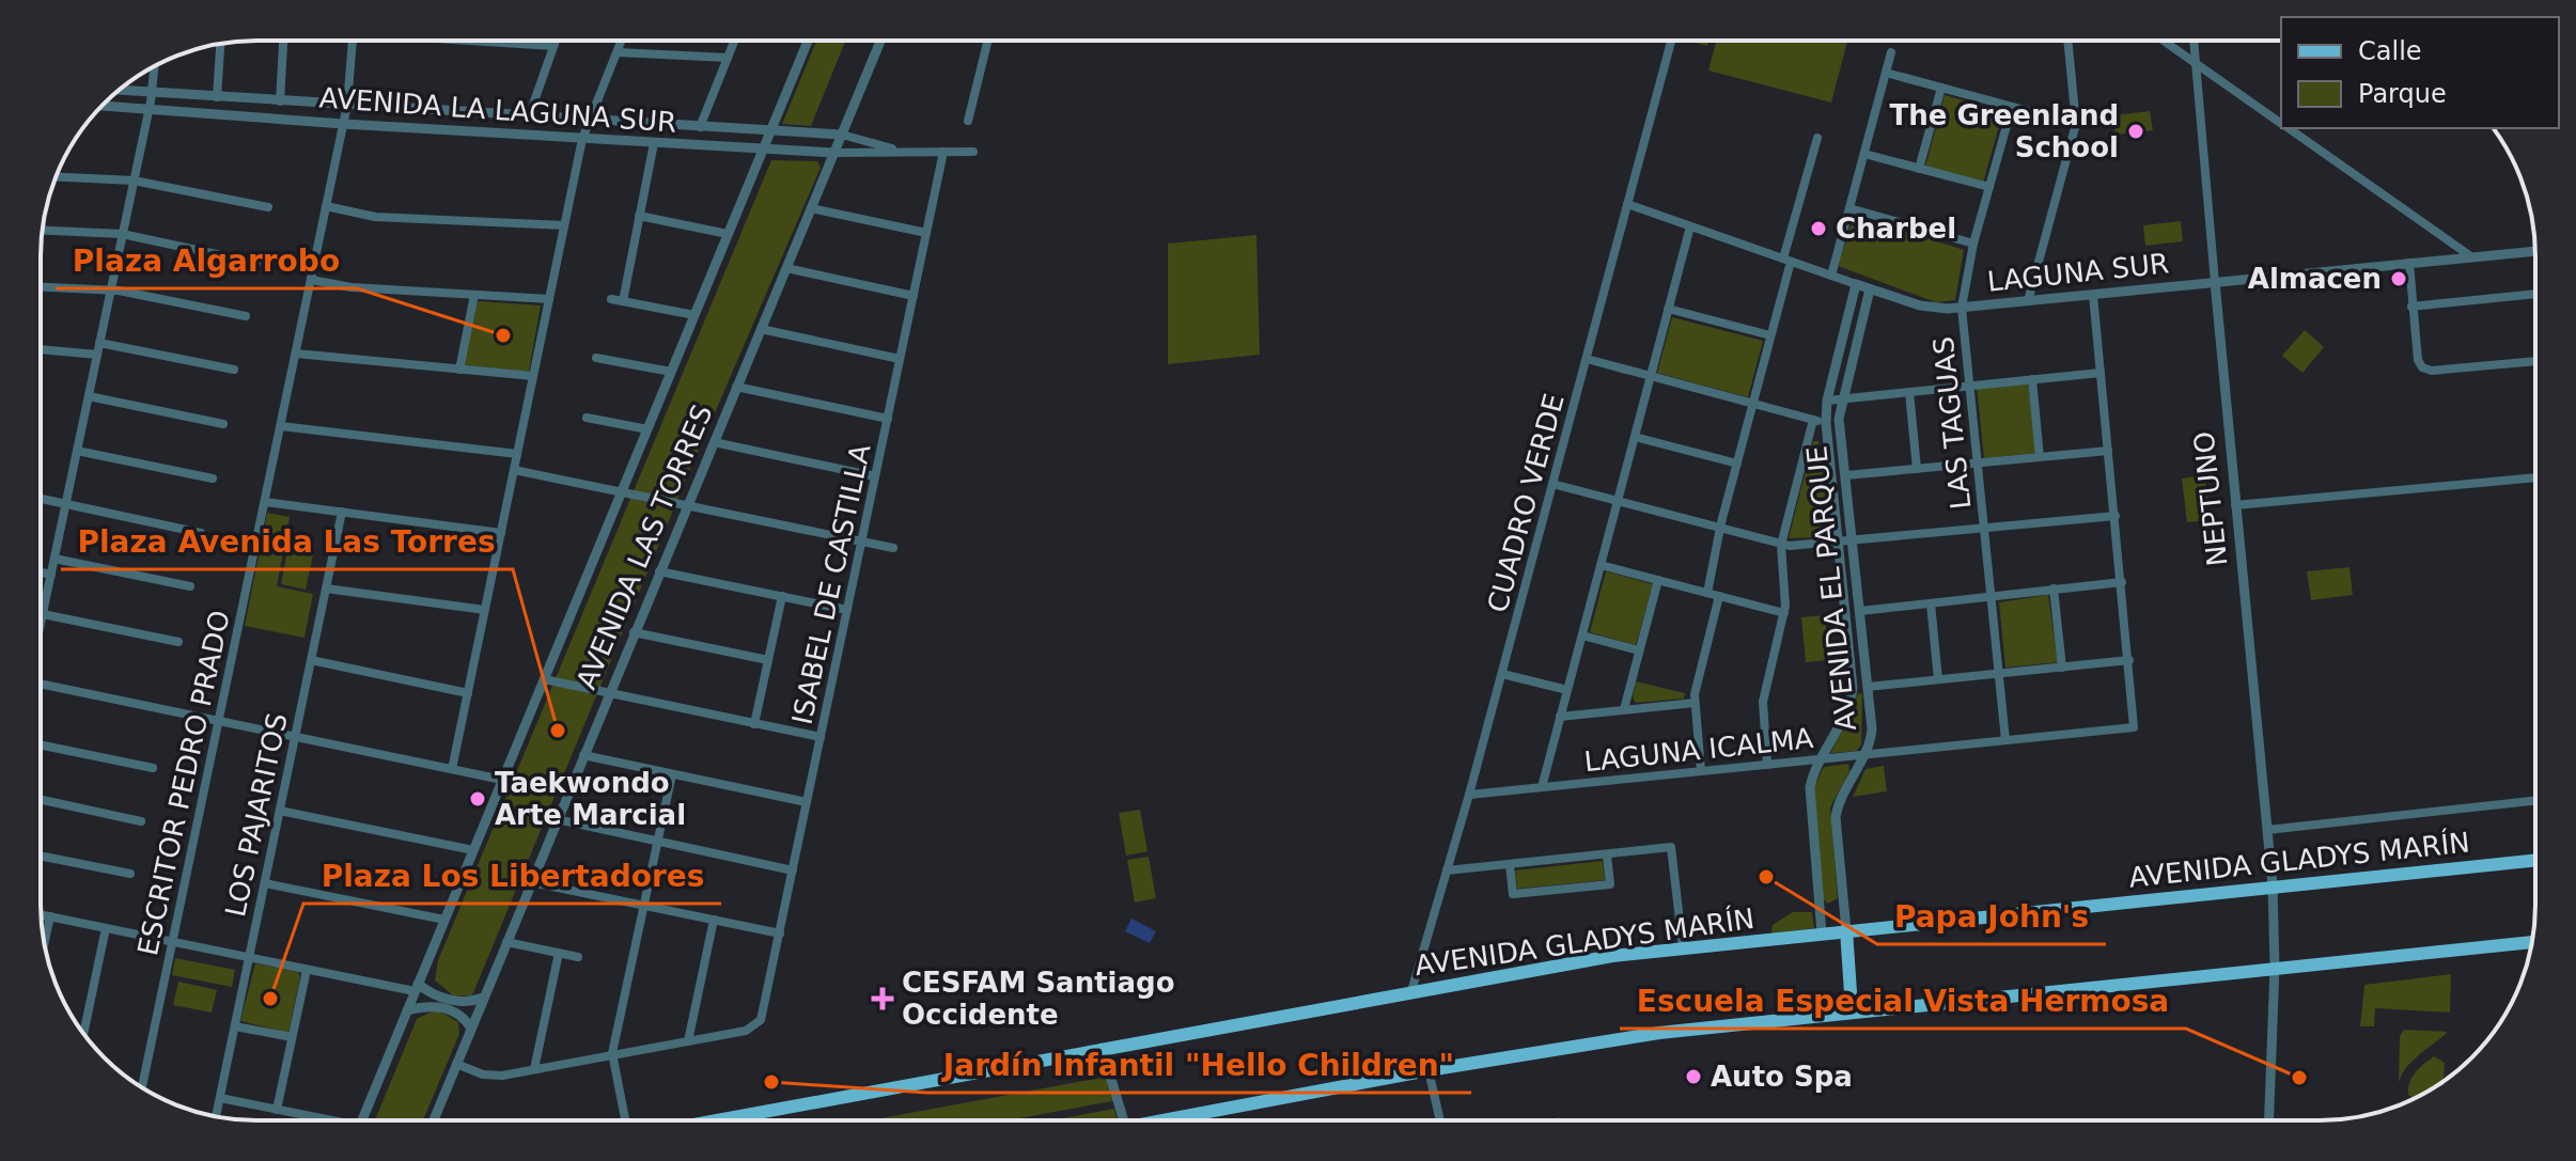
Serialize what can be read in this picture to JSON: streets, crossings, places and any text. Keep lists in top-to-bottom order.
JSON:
{
  "streets": {
    "main road": ["AVENIDA GLADYS MARÍN"],
    "street": [
      "AVENIDA LA LAGUNA SUR",
      "LAGUNA SUR",
      "LAS TAGUAS",
      "NEPTUNO",
      "CUADRO VERDE",
      "AVENIDA LAS TORRES",
      "ISABEL DE CASTILLA",
      "AVENIDA EL PARQUE",
      "LAGUNA ICALMA",
      "ESCRITOR PEDRO PRADO",
      "LOS PAJARITOS"
    ]
  },
  "crossings": [
    ["AVENIDA LA LAGUNA SUR", "AVENIDA LAS TORRES"],
    ["AVENIDA LA LAGUNA SUR", "ISABEL DE CASTILLA"],
    ["AVENIDA LA LAGUNA SUR", "ESCRITOR PEDRO PRADO"],
    ["LAGUNA SUR", "LAS TAGUAS"],
    ["LAGUNA SUR", "NEPTUNO"],
    ["LAGUNA SUR", "CUADRO VERDE"],
    ["LAGUNA SUR", "AVENIDA EL PARQUE"],
    ["LAS TAGUAS", "LAGUNA ICALMA"],
    ["NEPTUNO", "AVENIDA GLADYS MARÍN"],
    ["CUADRO VERDE", "LAGUNA ICALMA"],
    ["CUADRO VERDE", "AVENIDA GLADYS MARÍN"],
    ["AVENIDA EL PARQUE", "LAGUNA ICALMA"],
    ["AVENIDA EL PARQUE", "AVENIDA GLADYS MARÍN"]
  ],
  "places": {
    "other": [
      "The Greenland School",
      "Charbel",
      "Almacen",
      "Plaza Algarrobo",
      "Plaza Avenida Las Torres",
      "Taekwondo Arte Marcial",
      "Papa John's",
      "Plaza Los Libertadores",
      "Auto Spa",
      "Escuela Especial Vista Hermosa",
      "Jardín Infantil \"Hello Children\""
    ],
    "health": ["CESFAM Santiago Occidente"]
  },
  "legend": ["Calle", "Parque"]
}
